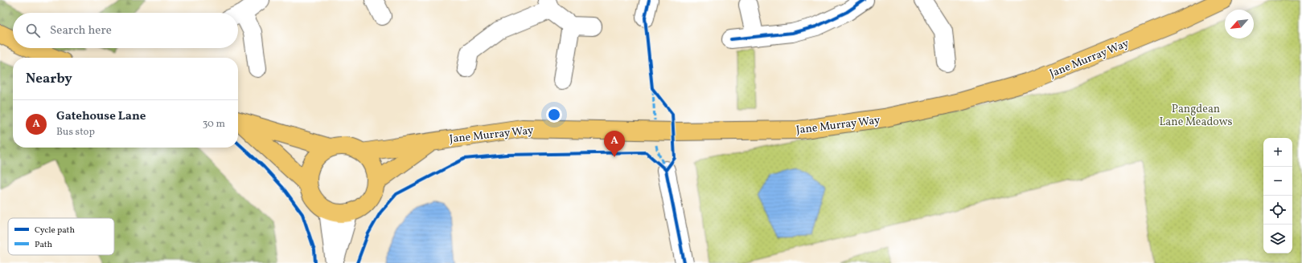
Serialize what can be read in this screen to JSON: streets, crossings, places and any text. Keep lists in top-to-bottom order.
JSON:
{
  "streets": {
    "main road": ["Jane Murray Way"]
  },
  "parks": ["Pangdean Lane Meadows"],
  "legend": ["Cycle path", "Path"],
  "north": "bottom left",
  "page": {
    "search": "Search here",
    "heading": "Nearby",
    "list": [
      {
        "mark": "A",
        "name": "Gatehouse Lane",
        "note": "Bus stop",
        "value": "30 m"
      }
    ],
    "pins": "A",
    "map_buttons": ["+", "−"]
  }
}
